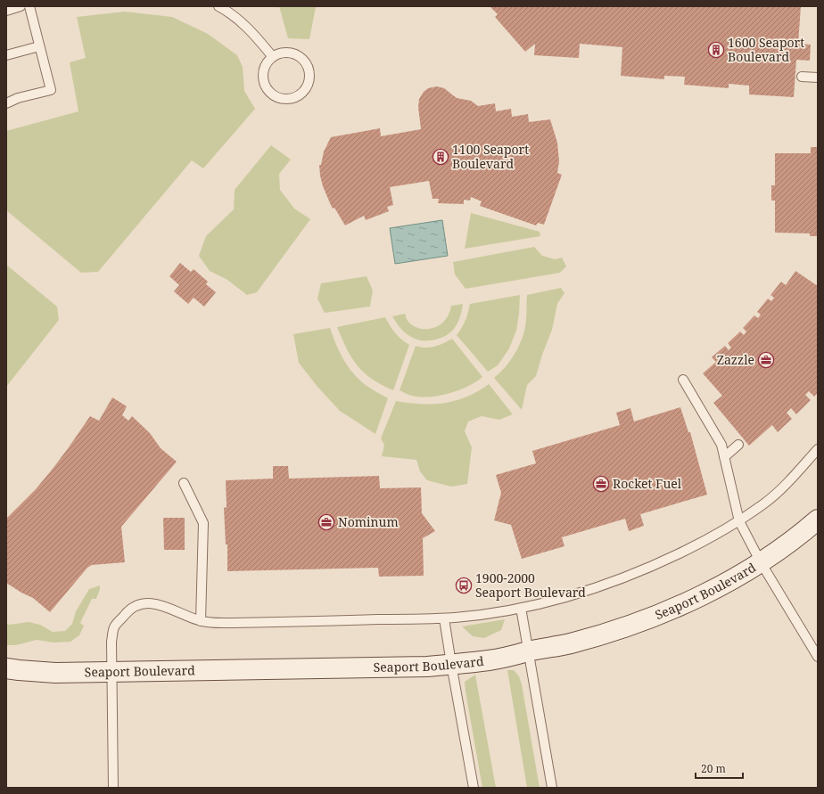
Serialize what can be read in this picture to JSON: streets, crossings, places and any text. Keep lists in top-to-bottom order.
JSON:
{
  "streets": {
    "main road": ["Seaport Boulevard"]
  },
  "places": {
    "building": ["1600 Seaport Boulevard", "1100 Seaport Boulevard"],
    "office": ["Zazzle", "Rocket Fuel", "Nominum"],
    "bus stop": ["1900-2000 Seaport Boulevard"]
  },
  "scale_bar": "20 m"
}
